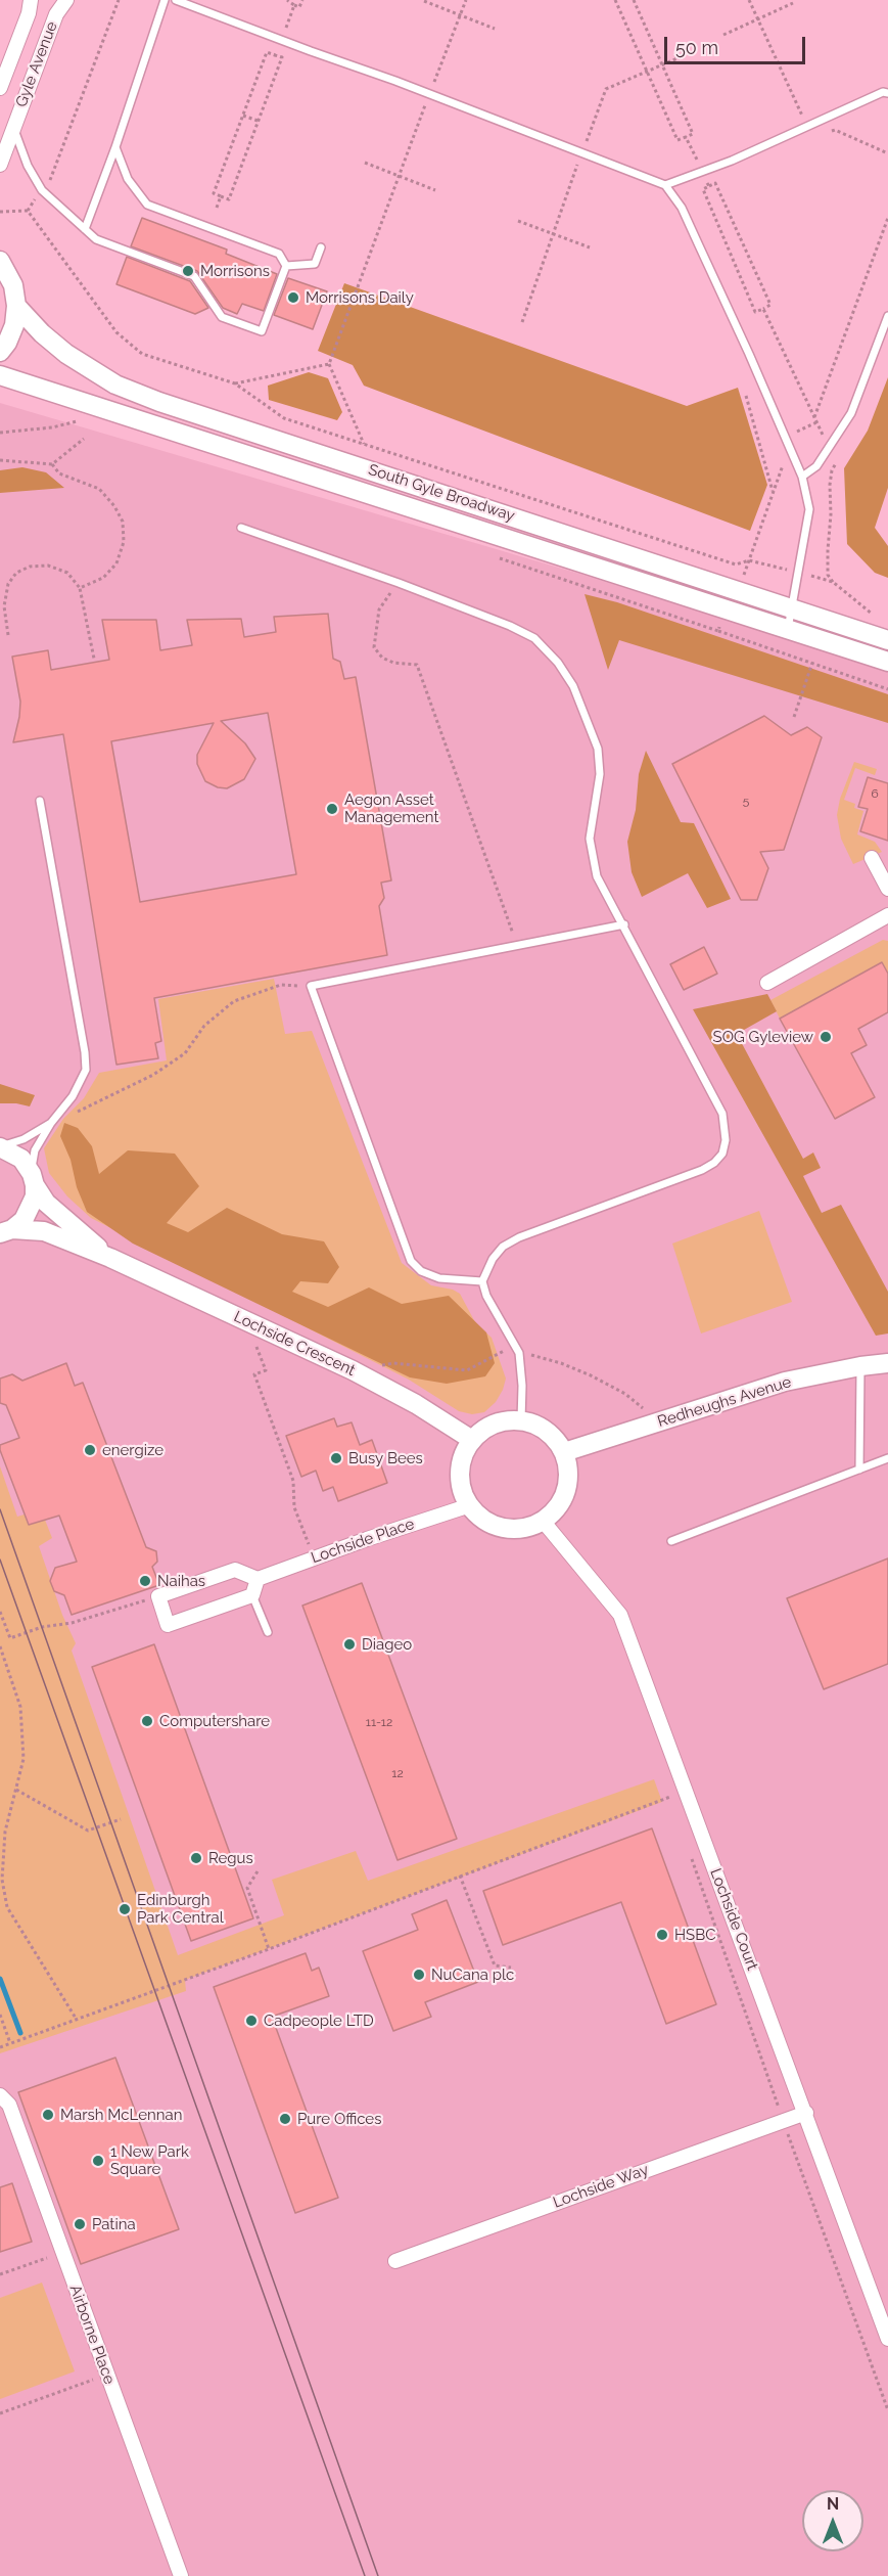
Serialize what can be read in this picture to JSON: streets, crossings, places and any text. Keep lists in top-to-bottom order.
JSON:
{
  "streets": {
    "street": [
      "Gyle Avenue",
      "South Gyle Broadway",
      "Lochside Crescent",
      "Redheughs Avenue",
      "Lochside Place",
      "Lochside Court",
      "Lochside Way",
      "Airborne Place"
    ]
  },
  "crossings": [
    ["Lochside Crescent", "Redheughs Avenue"],
    ["Lochside Crescent", "Lochside Place"],
    ["Lochside Crescent", "Lochside Court"],
    ["Redheughs Avenue", "Lochside Place"],
    ["Redheughs Avenue", "Lochside Court"],
    ["Lochside Place", "Lochside Court"],
    ["Lochside Court", "Lochside Way"]
  ],
  "places": [
    "Morrisons",
    "Morrisons Daily",
    "Aegon Asset Management",
    "SOG Gyleview",
    "energize",
    "Busy Bees",
    "Naihas",
    "Diageo",
    "Computershare",
    "Regus",
    "Edinburgh Park Central",
    "HSBC",
    "NuCana plc",
    "Cadpeople LTD",
    "Marsh McLennan",
    "Pure Offices",
    "1 New Park Square",
    "Patina"
  ],
  "house_numbers": [
    "6",
    "5",
    "11-12",
    "12"
  ],
  "scale_bar": "50 m",
  "north": "top"
}
